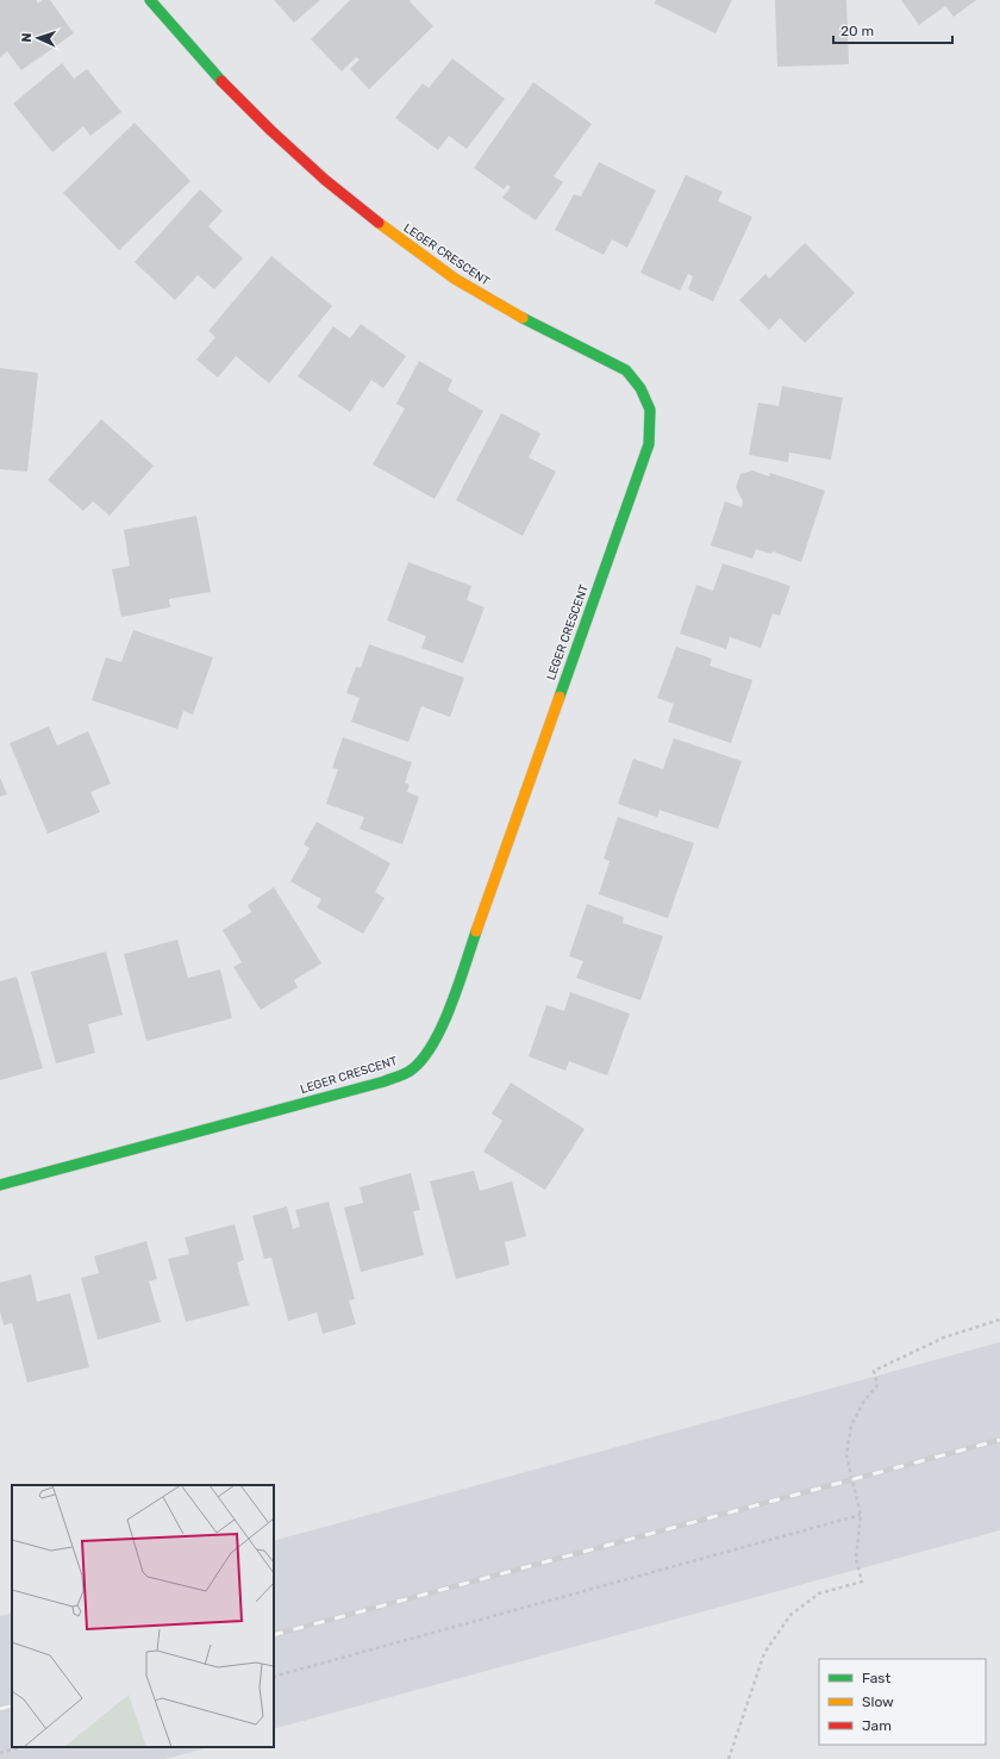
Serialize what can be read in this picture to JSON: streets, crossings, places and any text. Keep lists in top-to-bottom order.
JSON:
{
  "streets": {
    "street": ["LEGER CRESCENT"]
  },
  "legend": ["Fast", "Slow", "Jam"],
  "scale_bar": "20 m",
  "north": "left"
}
